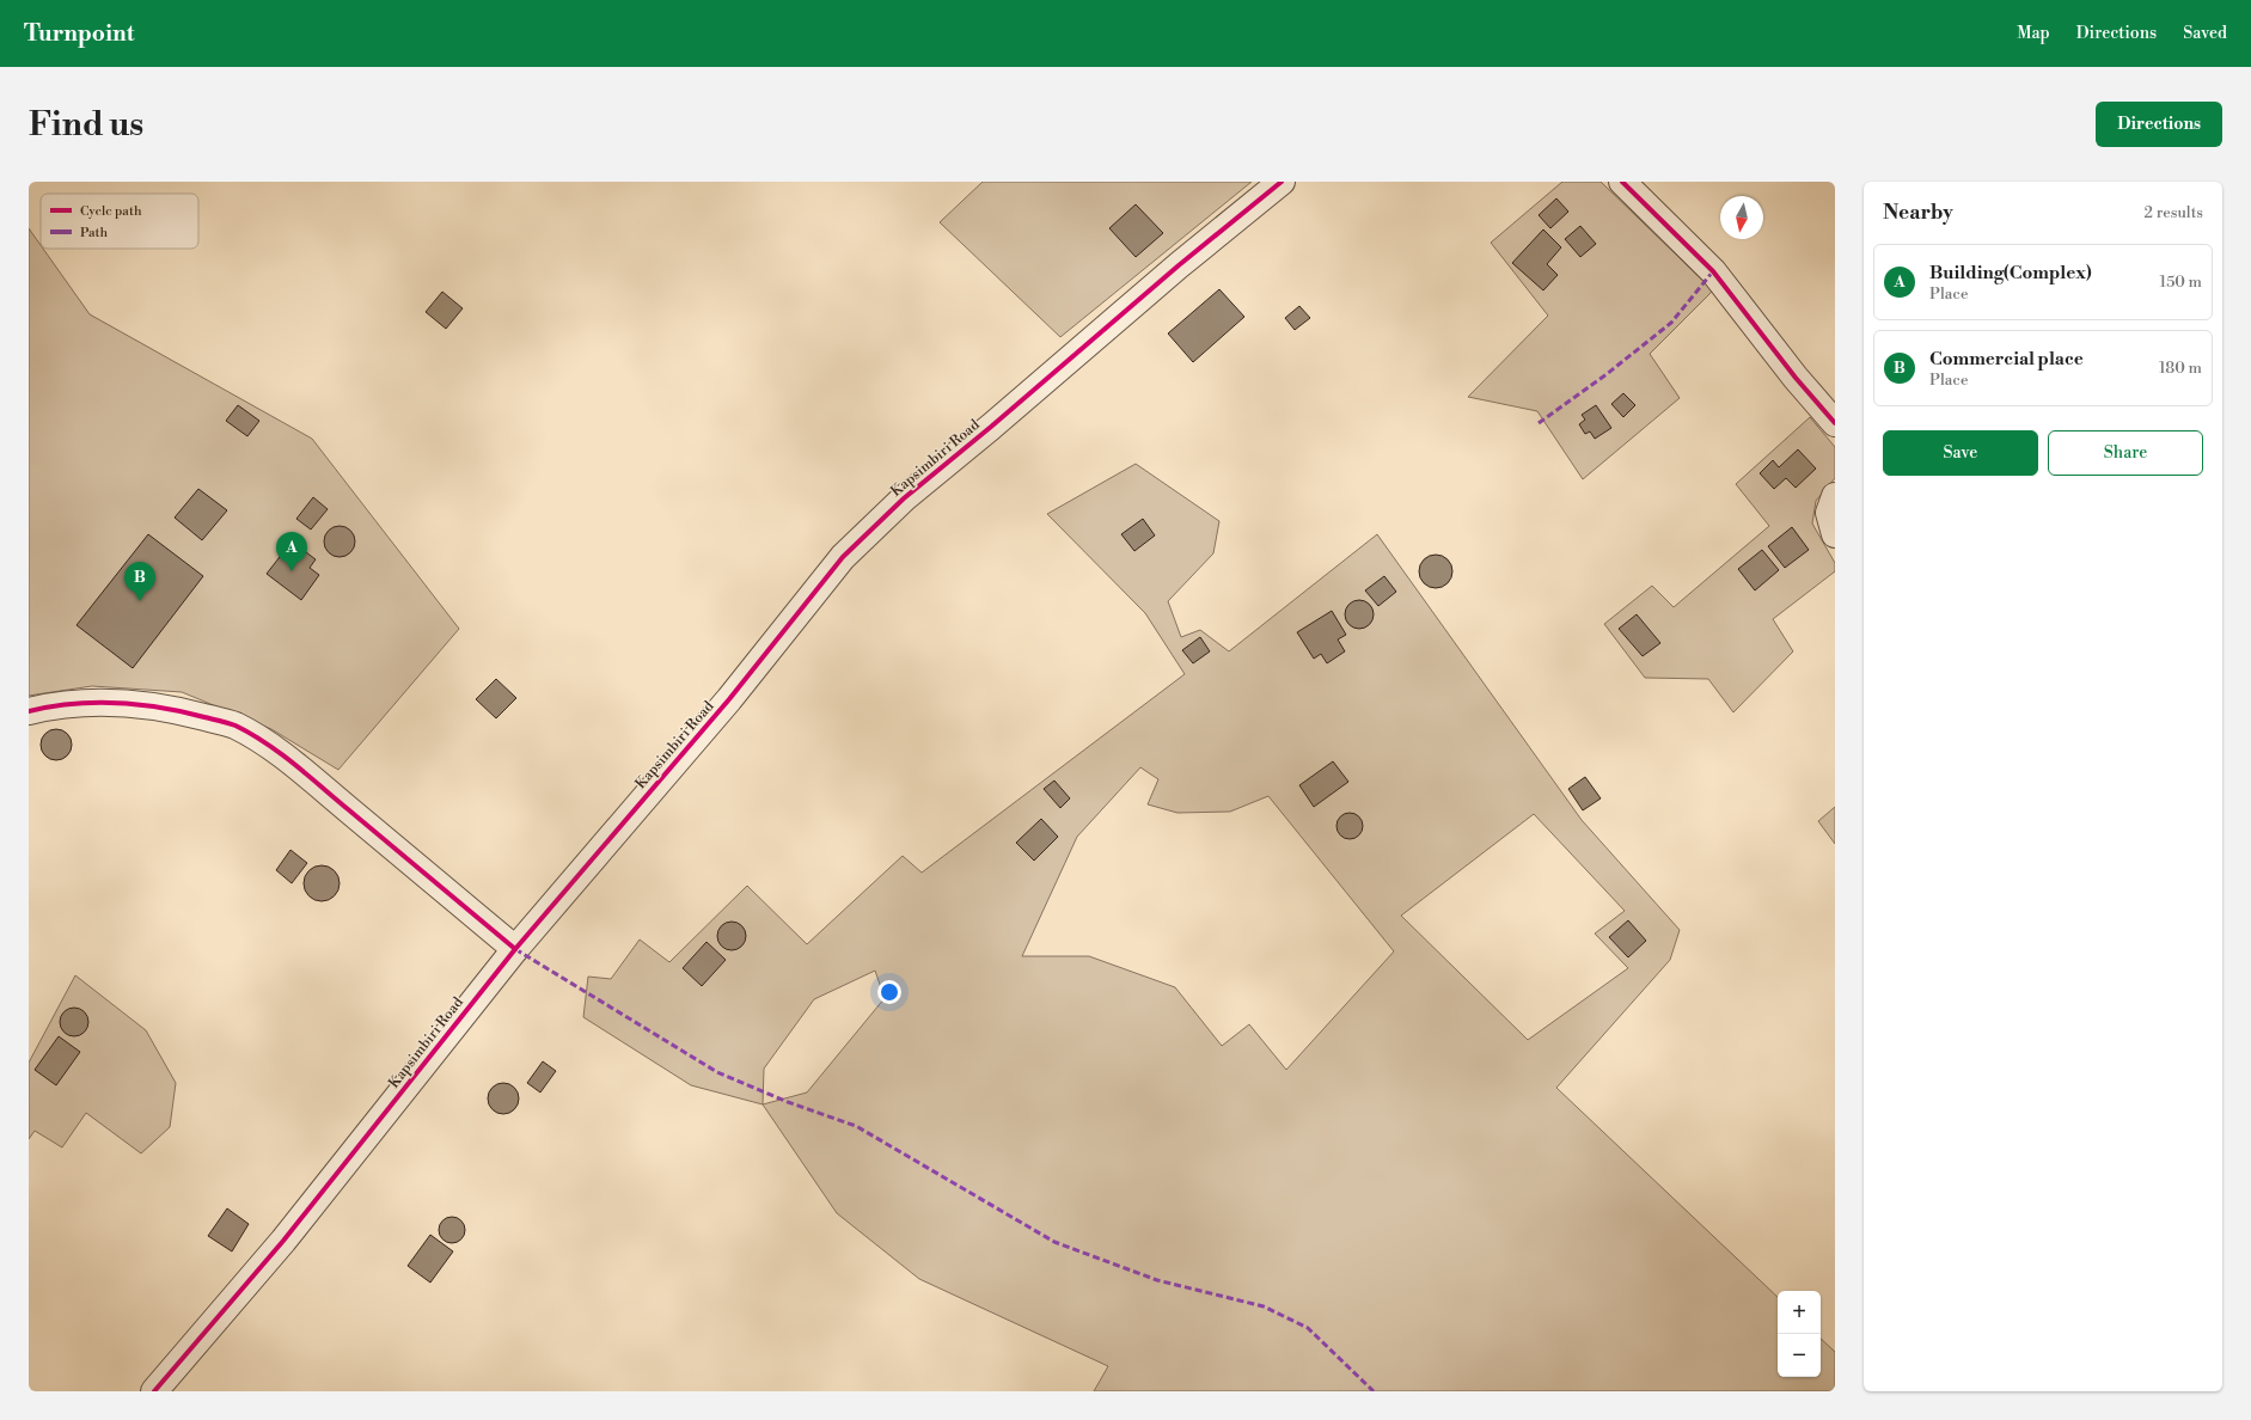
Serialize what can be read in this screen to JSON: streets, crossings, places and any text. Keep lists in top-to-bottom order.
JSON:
{
  "streets": {
    "street": ["Kapsimbiri Road"]
  },
  "legend": ["Cycle path", "Path"],
  "north": "bottom",
  "page": {
    "header": "Turnpoint",
    "nav": ["Map", "Directions", "Saved"],
    "buttons": [
      "Directions",
      ["Save", "Share"]
    ],
    "title": "Find us",
    "heading": ["Nearby", "2 results"],
    "list": [
      {
        "mark": "A",
        "name": "Building(Complex)",
        "note": "Place",
        "value": "150 m"
      },
      {
        "mark": "B",
        "name": "Commercial place",
        "note": "Place",
        "value": "180 m"
      }
    ],
    "pins": ["A", "B"],
    "map_buttons": ["+", "−"]
  }
}
